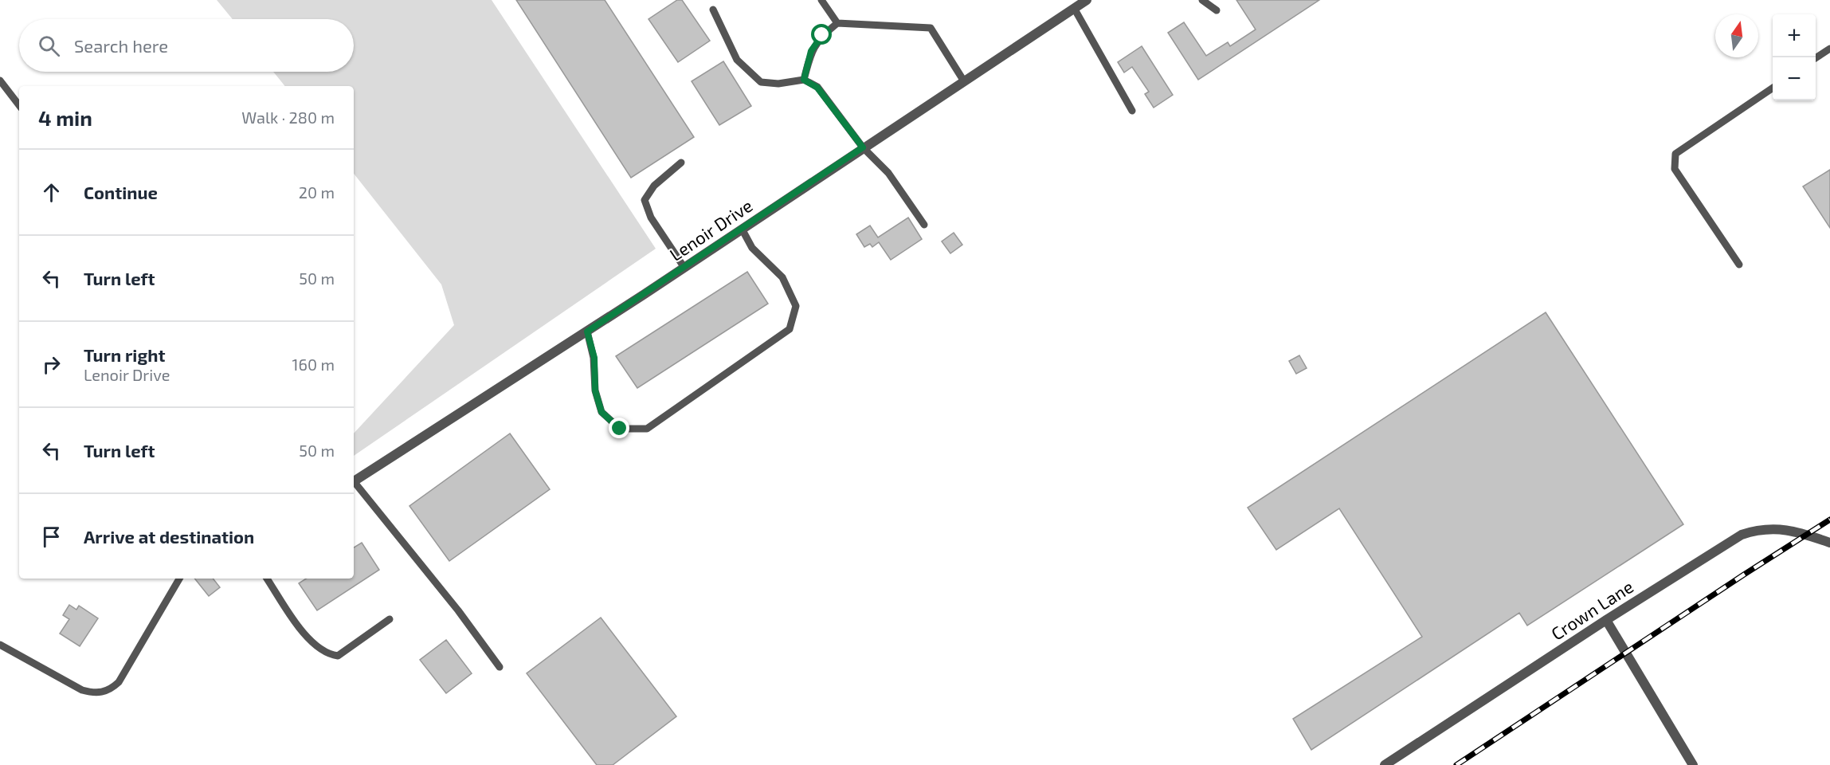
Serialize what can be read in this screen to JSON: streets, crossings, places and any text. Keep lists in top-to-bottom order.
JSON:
{
  "streets": {
    "street": ["Lenoir Drive", "Crown Lane"]
  },
  "north": "top",
  "page": {
    "map_buttons": ["+", "−"],
    "search": "Search here",
    "heading": ["4 min", "Walk · 280 m"],
    "list": [
      ["Continue", "20 m"],
      ["Turn left", "50 m"],
      ["Turn right", "Lenoir Drive", "160 m"],
      ["Turn left", "50 m"],
      "Arrive at destination"
    ]
  }
}
